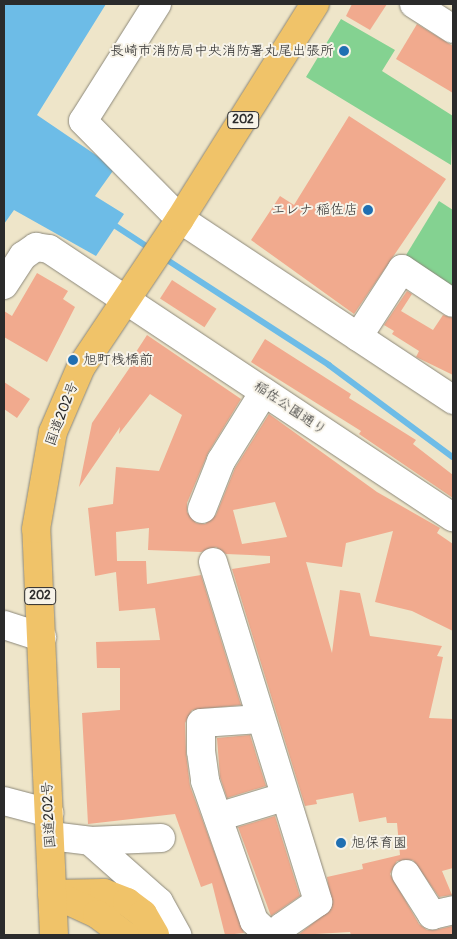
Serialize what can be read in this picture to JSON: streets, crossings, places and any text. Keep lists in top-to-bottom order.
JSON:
{
  "streets": {
    "highway": ["202", "国道202号"],
    "street": ["稲佐公園通り"]
  },
  "crossings": [
    ["稲佐公園通り", "国道202号"]
  ],
  "places": [
    "長崎市消防局中央消防署丸尾出張所",
    "エレナ 稲佐店",
    "旭町桟橋前",
    "旭保育園"
  ]
}
